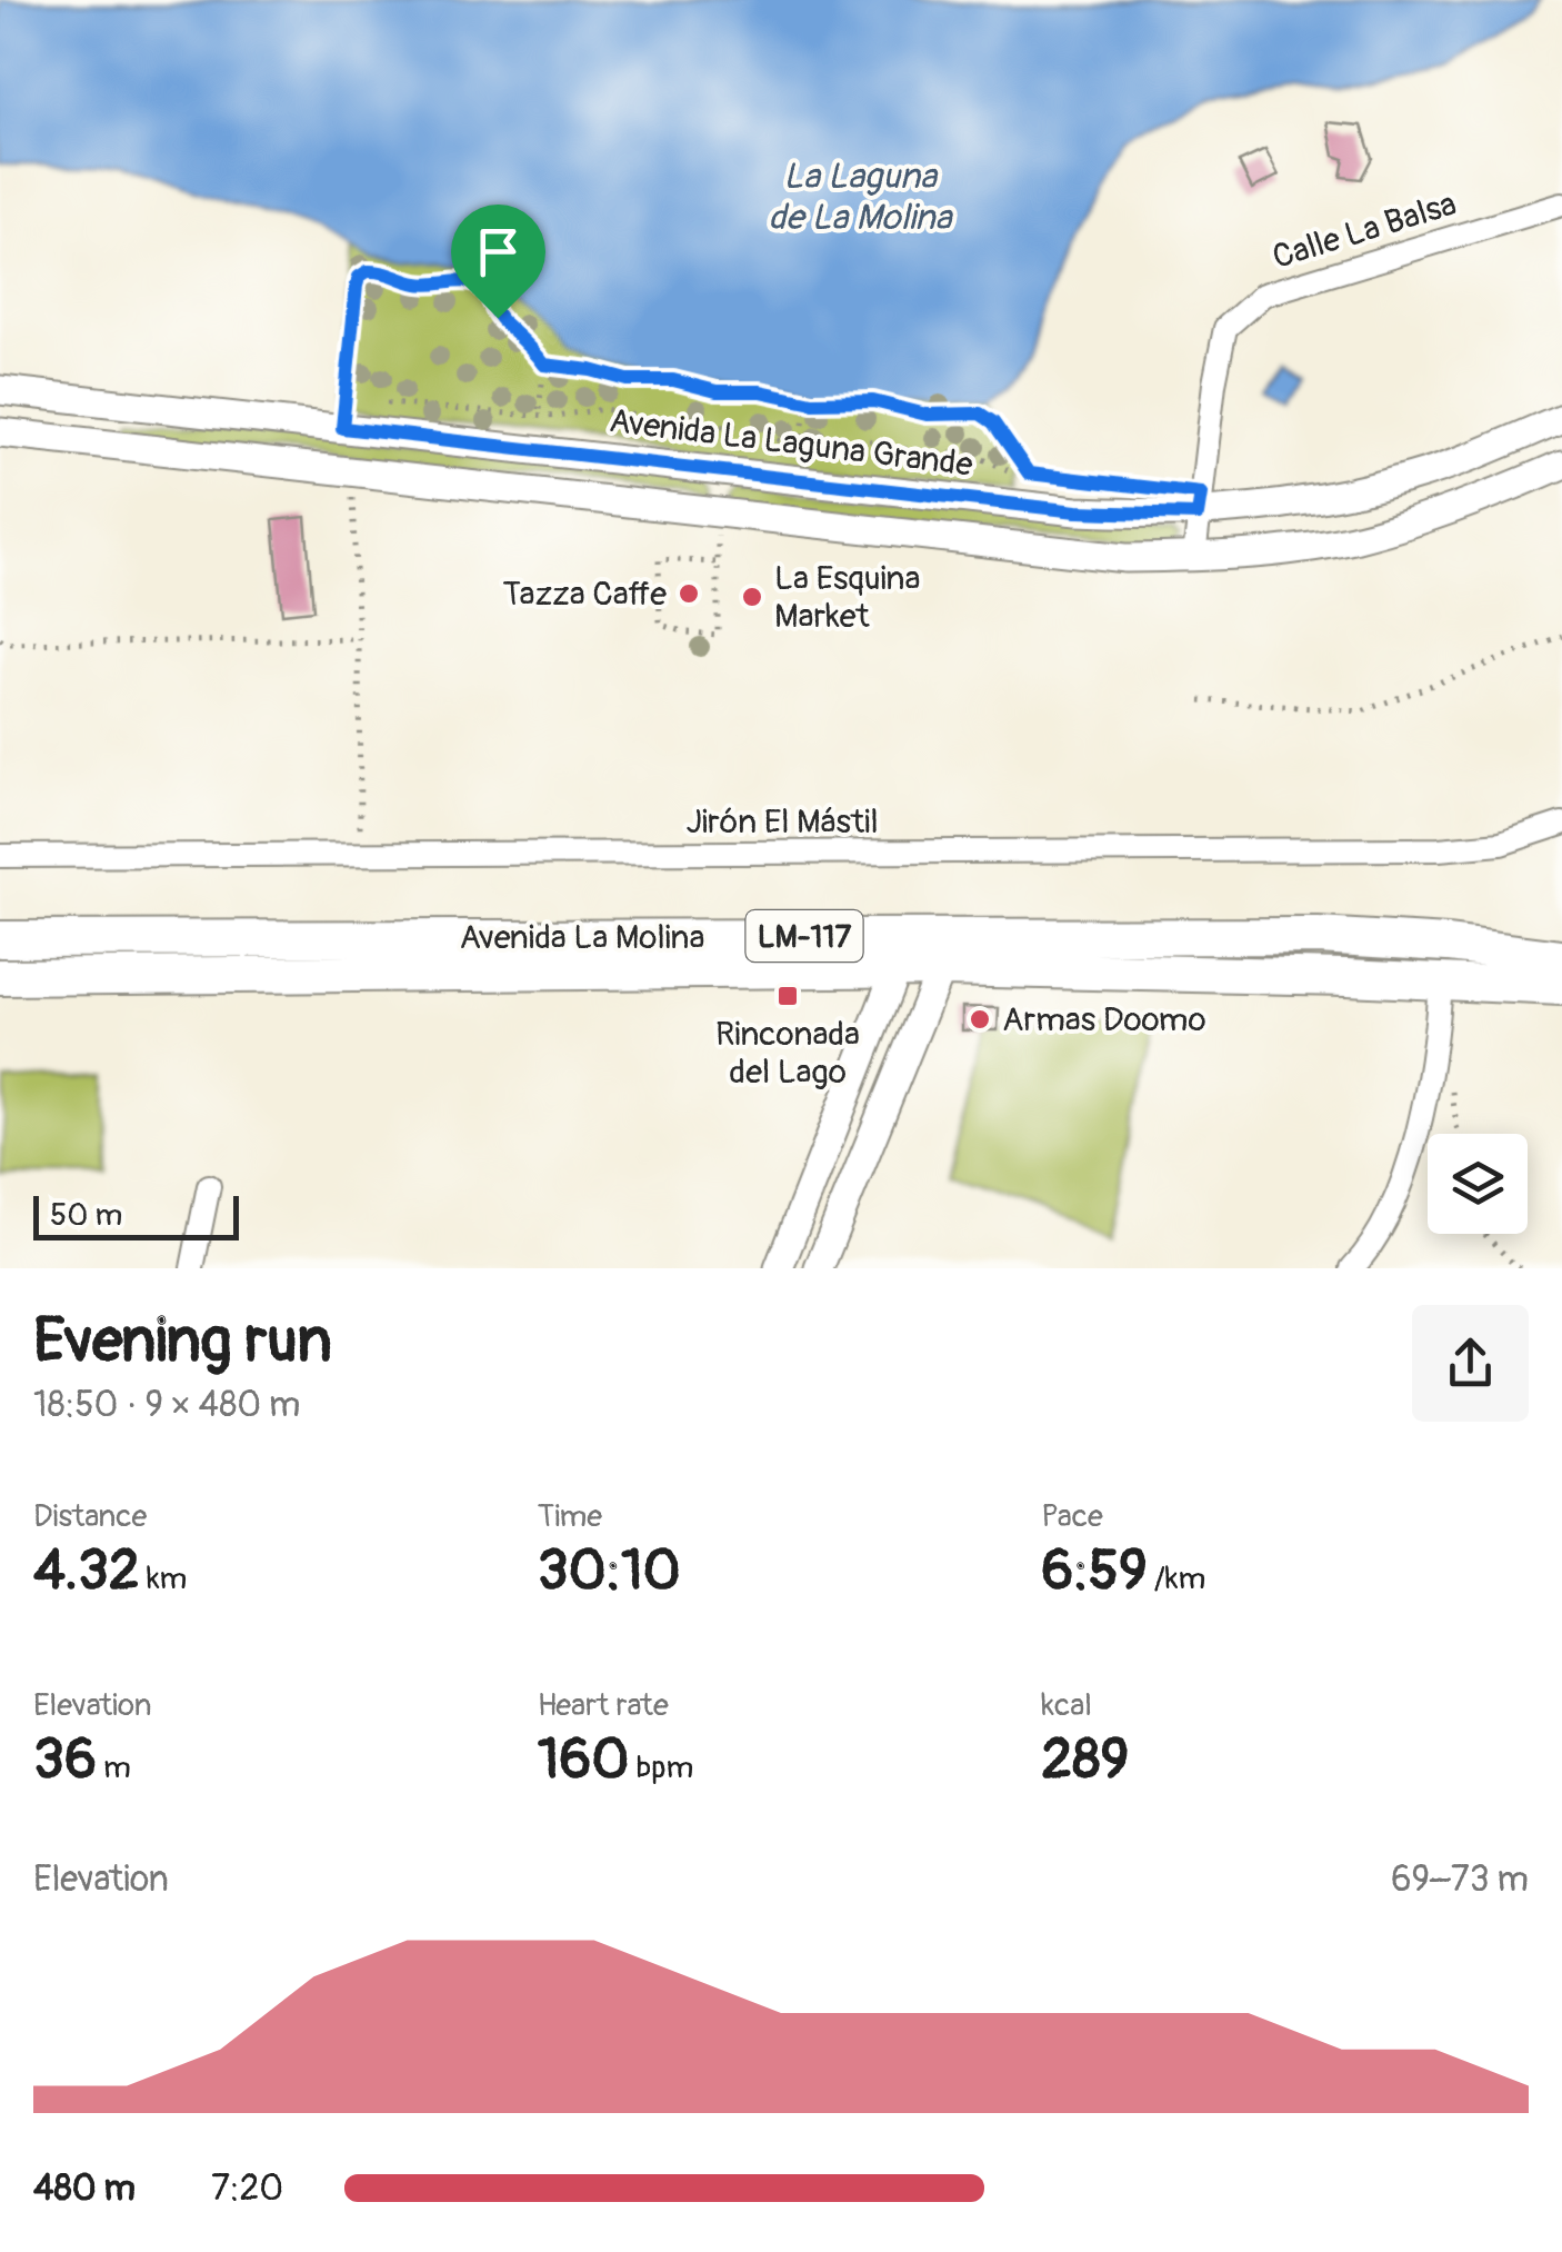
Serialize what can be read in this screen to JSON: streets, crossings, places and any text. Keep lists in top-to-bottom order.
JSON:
{
  "streets": {
    "main road": ["LM-117", "Avenida La Molina"],
    "street": ["Calle La Balsa", "Avenida La Laguna Grande", "Jirón El Mástil"]
  },
  "crossings": [
    ["Calle La Balsa", "Avenida La Laguna Grande"]
  ],
  "water": ["La Laguna de La Molina"],
  "places": {
    "other": ["Tazza Caffe", "La Esquina Market", "Armas Doomo"],
    "transit": ["Rinconada del Lago"]
  },
  "scale_bar": "50 m",
  "page": {
    "scale": "50 m",
    "heading": ["Evening run", "18:50 · 9 × 480 m"],
    "stats": [
      ["Distance", "4.32 km"],
      ["Time", "30:10"],
      ["Pace", "6:59 /km"],
      ["Elevation", "36 m"],
      ["Heart rate", "160 bpm"],
      ["kcal", "289"]
    ],
    "chart": ["Elevation", "69–73 m"],
    "list": [
      {
        "name": "480 m",
        "note": "7:20"
      }
    ]
  }
}
